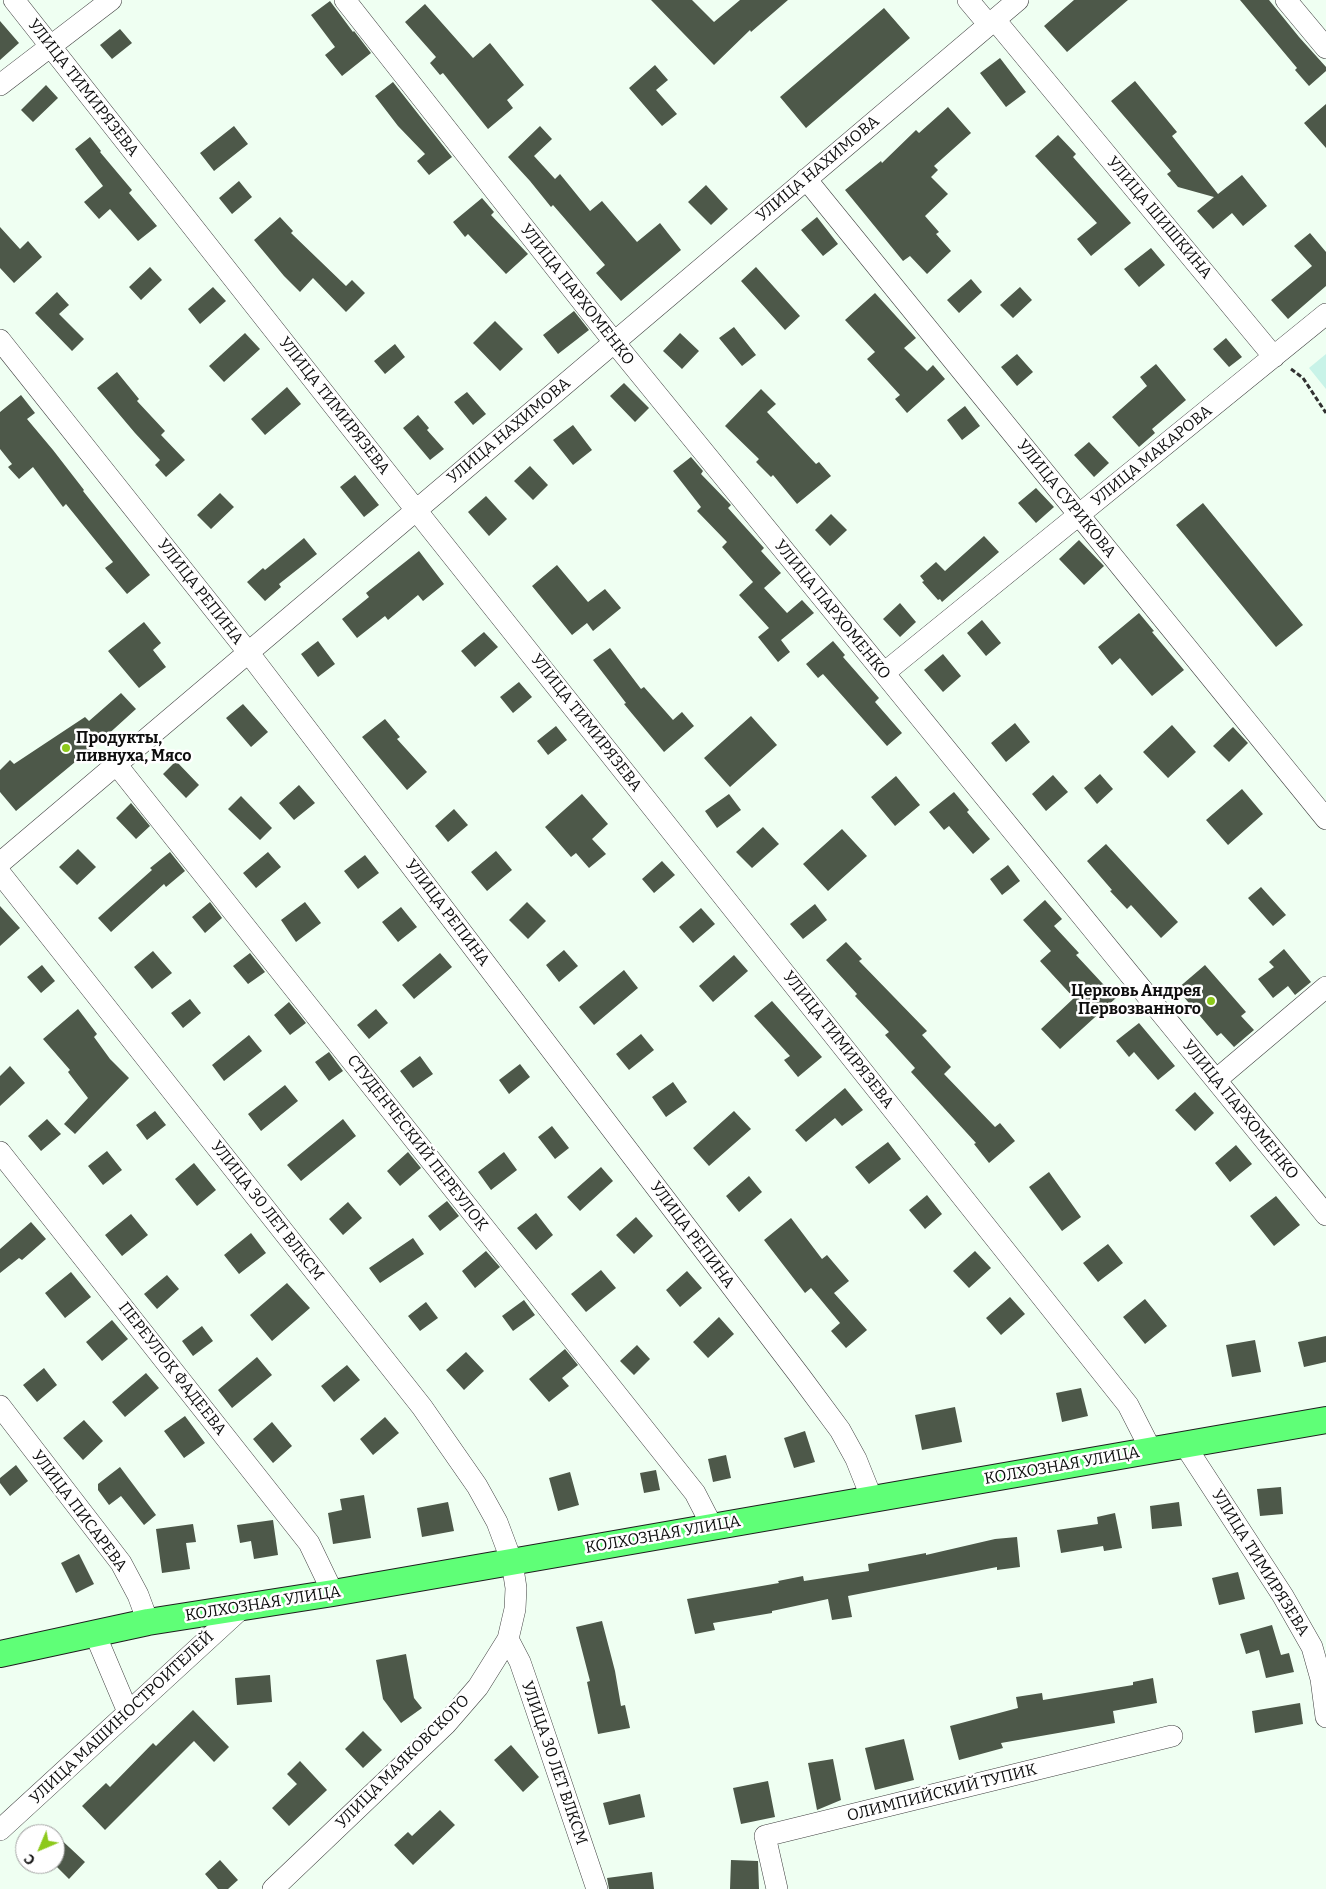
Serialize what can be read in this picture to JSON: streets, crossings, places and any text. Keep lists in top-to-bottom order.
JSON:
{
  "streets": {
    "main road": ["КОЛХОЗНАЯ УЛИЦА"],
    "street": [
      "УЛИЦА ТИМИРЯЗЕВА",
      "УЛИЦА НАХИМОВА",
      "УЛИЦА ШИШКИНА",
      "УЛИЦА ПАРХОМЕНКО",
      "УЛИЦА МАКАРОВА",
      "УЛИЦА СУРИКОВА",
      "УЛИЦА РЕПИНА",
      "СТУДЕНЧЕСКИЙ ПЕРЕУЛОК",
      "УЛИЦА 30 ЛЕТ ВЛКСМ",
      "ПЕРЕУЛОК ФАДЕЕВА",
      "УЛИЦА ПИСАРЕВА",
      "УЛИЦА МАШИНОСТРОИТЕЛЕЙ",
      "УЛИЦА МАЯКОВСКОГО",
      "ОЛИМПИЙСКИЙ ТУПИК"
    ]
  },
  "crossings": [
    ["УЛИЦА ТИМИРЯЗЕВА", "УЛИЦА НАХИМОВА"],
    ["УЛИЦА ТИМИРЯЗЕВА", "КОЛХОЗНАЯ УЛИЦА"],
    ["УЛИЦА НАХИМОВА", "УЛИЦА ШИШКИНА"],
    ["УЛИЦА НАХИМОВА", "УЛИЦА ПАРХОМЕНКО"],
    ["УЛИЦА НАХИМОВА", "УЛИЦА СУРИКОВА"],
    ["УЛИЦА НАХИМОВА", "УЛИЦА РЕПИНА"],
    ["УЛИЦА НАХИМОВА", "СТУДЕНЧЕСКИЙ ПЕРЕУЛОК"],
    ["УЛИЦА ШИШКИНА", "УЛИЦА МАКАРОВА"],
    ["УЛИЦА ПАРХОМЕНКО", "УЛИЦА МАКАРОВА"],
    ["УЛИЦА МАКАРОВА", "УЛИЦА СУРИКОВА"],
    ["УЛИЦА РЕПИНА", "КОЛХОЗНАЯ УЛИЦА"],
    ["СТУДЕНЧЕСКИЙ ПЕРЕУЛОК", "КОЛХОЗНАЯ УЛИЦА"],
    ["УЛИЦА 30 ЛЕТ ВЛКСМ", "КОЛХОЗНАЯ УЛИЦА"],
    ["УЛИЦА 30 ЛЕТ ВЛКСМ", "УЛИЦА МАЯКОВСКОГО"],
    ["ПЕРЕУЛОК ФАДЕЕВА", "КОЛХОЗНАЯ УЛИЦА"],
    ["КОЛХОЗНАЯ УЛИЦА", "УЛИЦА ПИСАРЕВА"],
    ["КОЛХОЗНАЯ УЛИЦА", "УЛИЦА МАШИНОСТРОИТЕЛЕЙ"],
    ["КОЛХОЗНАЯ УЛИЦА", "УЛИЦА МАЯКОВСКОГО"]
  ],
  "places": ["Продукты, пивнуха, Мясо", "Церковь Андрея Первозванного"],
  "north": "bottom left"
}
